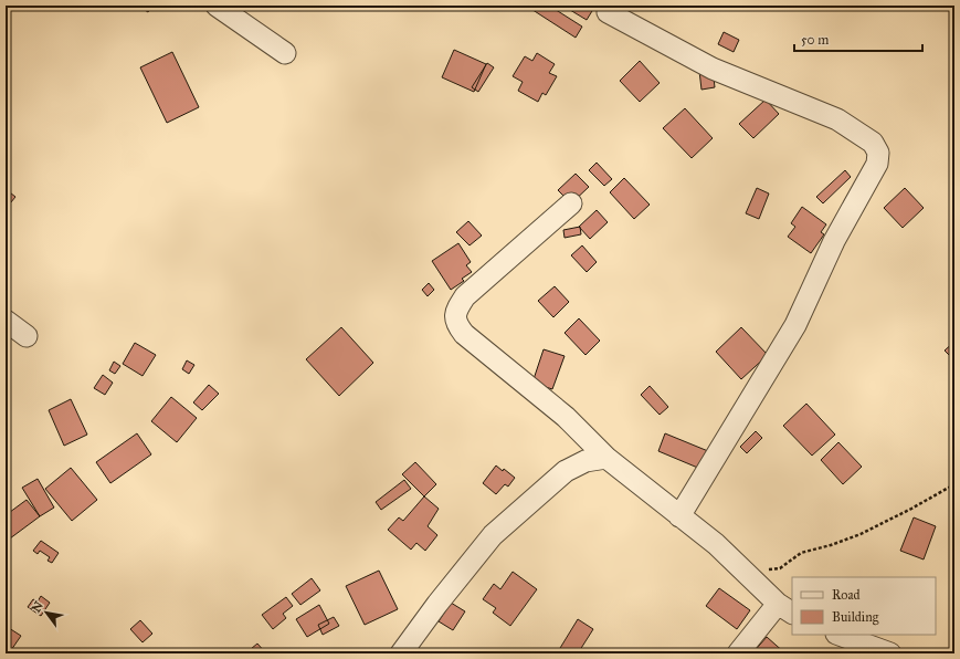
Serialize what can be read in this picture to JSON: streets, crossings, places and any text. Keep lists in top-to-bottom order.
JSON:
{
  "legend": ["Road", "Building"],
  "scale_bar": "50 m",
  "north": "top left"
}
